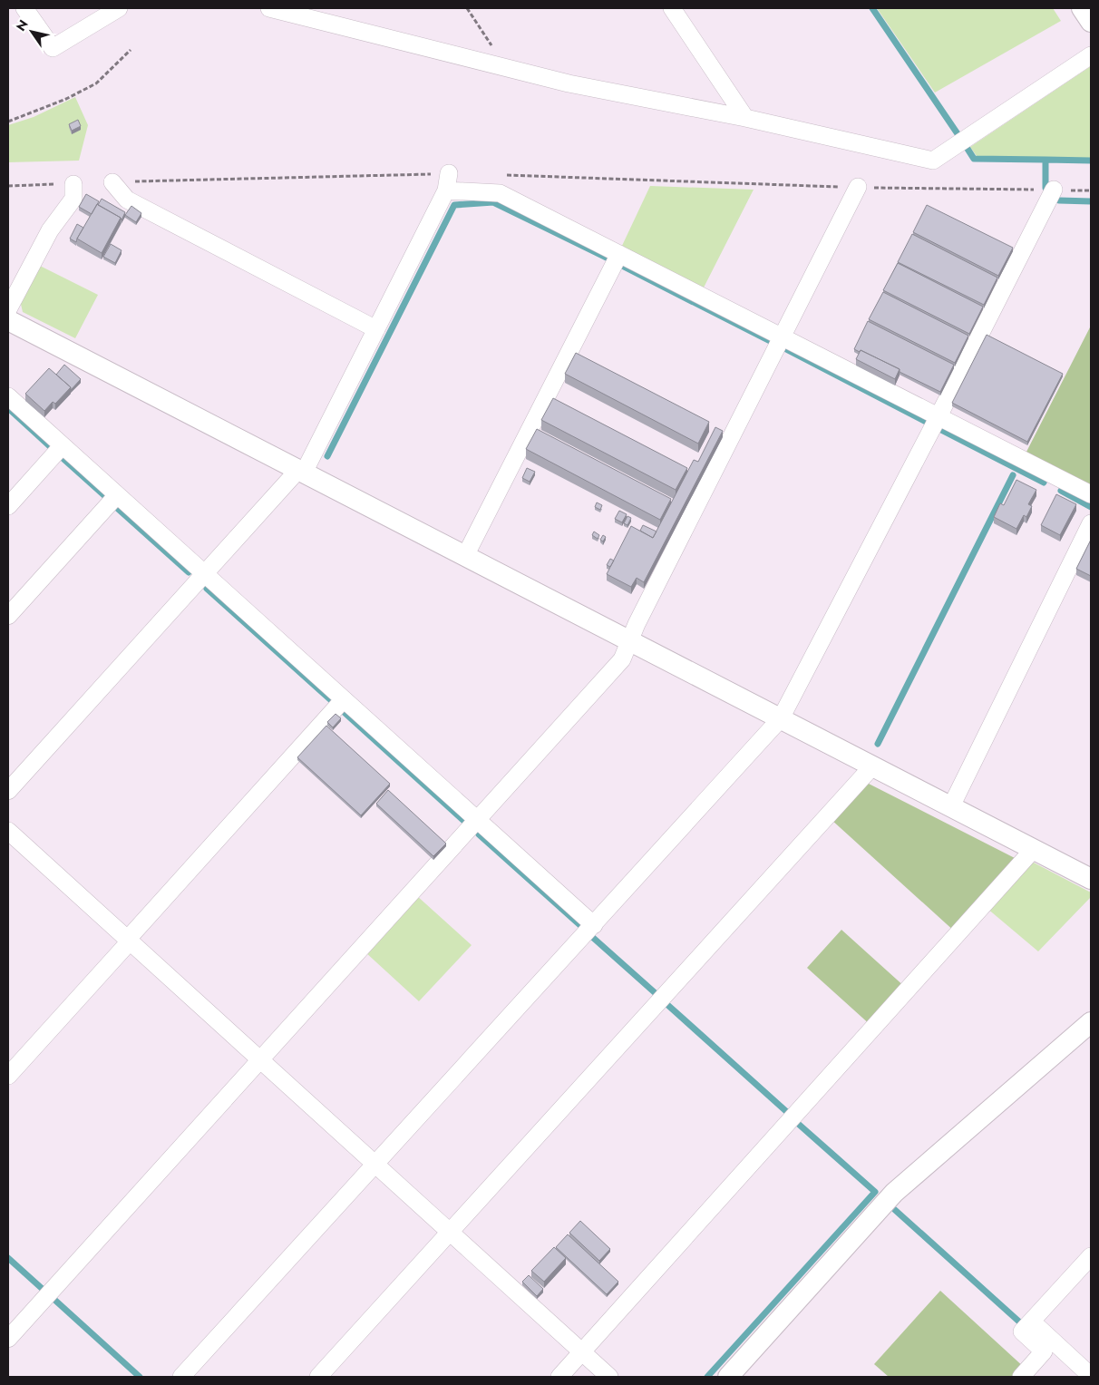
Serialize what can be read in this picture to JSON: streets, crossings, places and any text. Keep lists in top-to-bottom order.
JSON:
{
  "north": "top left"
}
